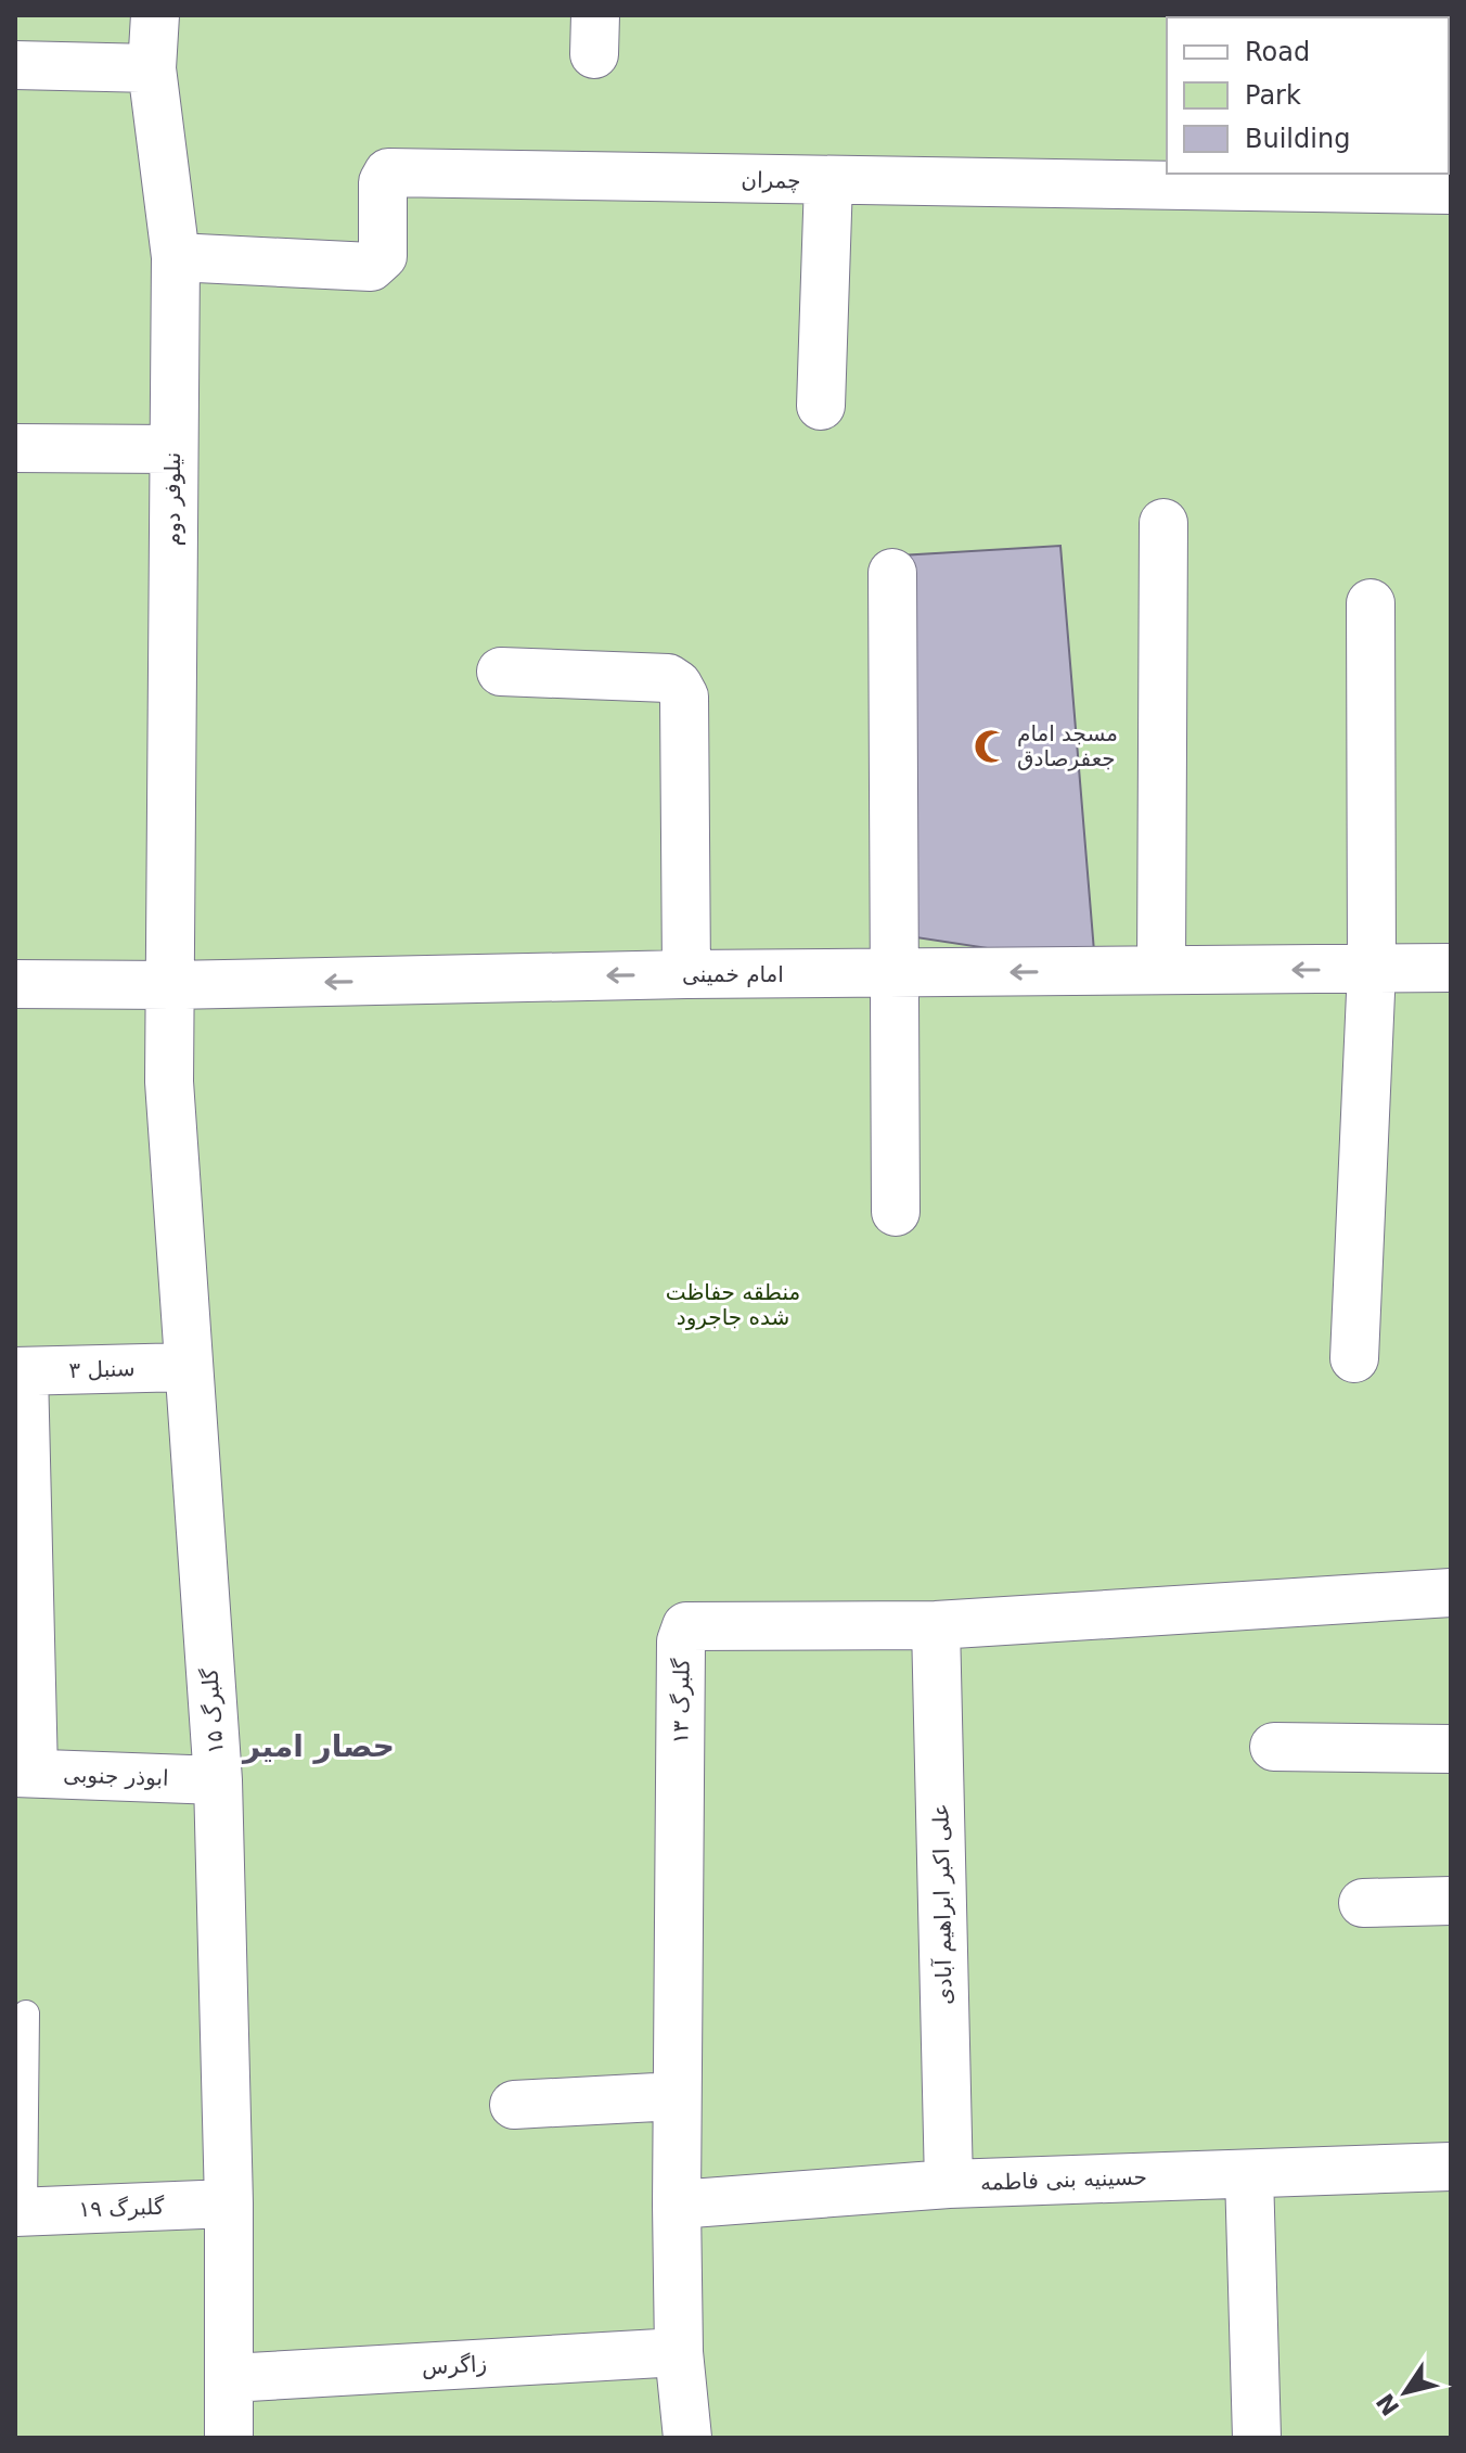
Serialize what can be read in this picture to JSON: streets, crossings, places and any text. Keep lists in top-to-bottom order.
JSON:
{
  "streets": {
    "street": [
      "چمران",
      "نیلوفر دوم",
      "امام خمینی",
      "سنبل ۳",
      "گلبرگ ۱۳",
      "گلبرگ ۱۵",
      "ابوذر جنوبی",
      "علی اکبر ابراهیم آبادی",
      "حسینیه بنی فاطمه",
      "گلبرگ ۱۹",
      "زاگرس"
    ]
  },
  "crossings": [
    ["چمران", "نیلوفر دوم"],
    ["نیلوفر دوم", "امام خمینی"],
    ["نیلوفر دوم", "گلبرگ ۱۵"],
    ["امام خمینی", "گلبرگ ۱۵"],
    ["سنبل ۳", "گلبرگ ۱۵"],
    ["گلبرگ ۱۳", "علی اکبر ابراهیم آبادی"],
    ["گلبرگ ۱۳", "حسینیه بنی فاطمه"],
    ["گلبرگ ۱۳", "زاگرس"],
    ["گلبرگ ۱۵", "ابوذر جنوبی"],
    ["گلبرگ ۱۵", "گلبرگ ۱۹"],
    ["گلبرگ ۱۵", "زاگرس"],
    ["علی اکبر ابراهیم آبادی", "حسینیه بنی فاطمه"]
  ],
  "one_way": ["امام خمینی"],
  "districts": ["حصار امیر"],
  "parks": ["منطقه حفاظت شده جاجرود"],
  "places": {
    "mosque": ["مسجد امام جعفرصادق"]
  },
  "legend": ["Road", "Park", "Building"],
  "north": "bottom left"
}
